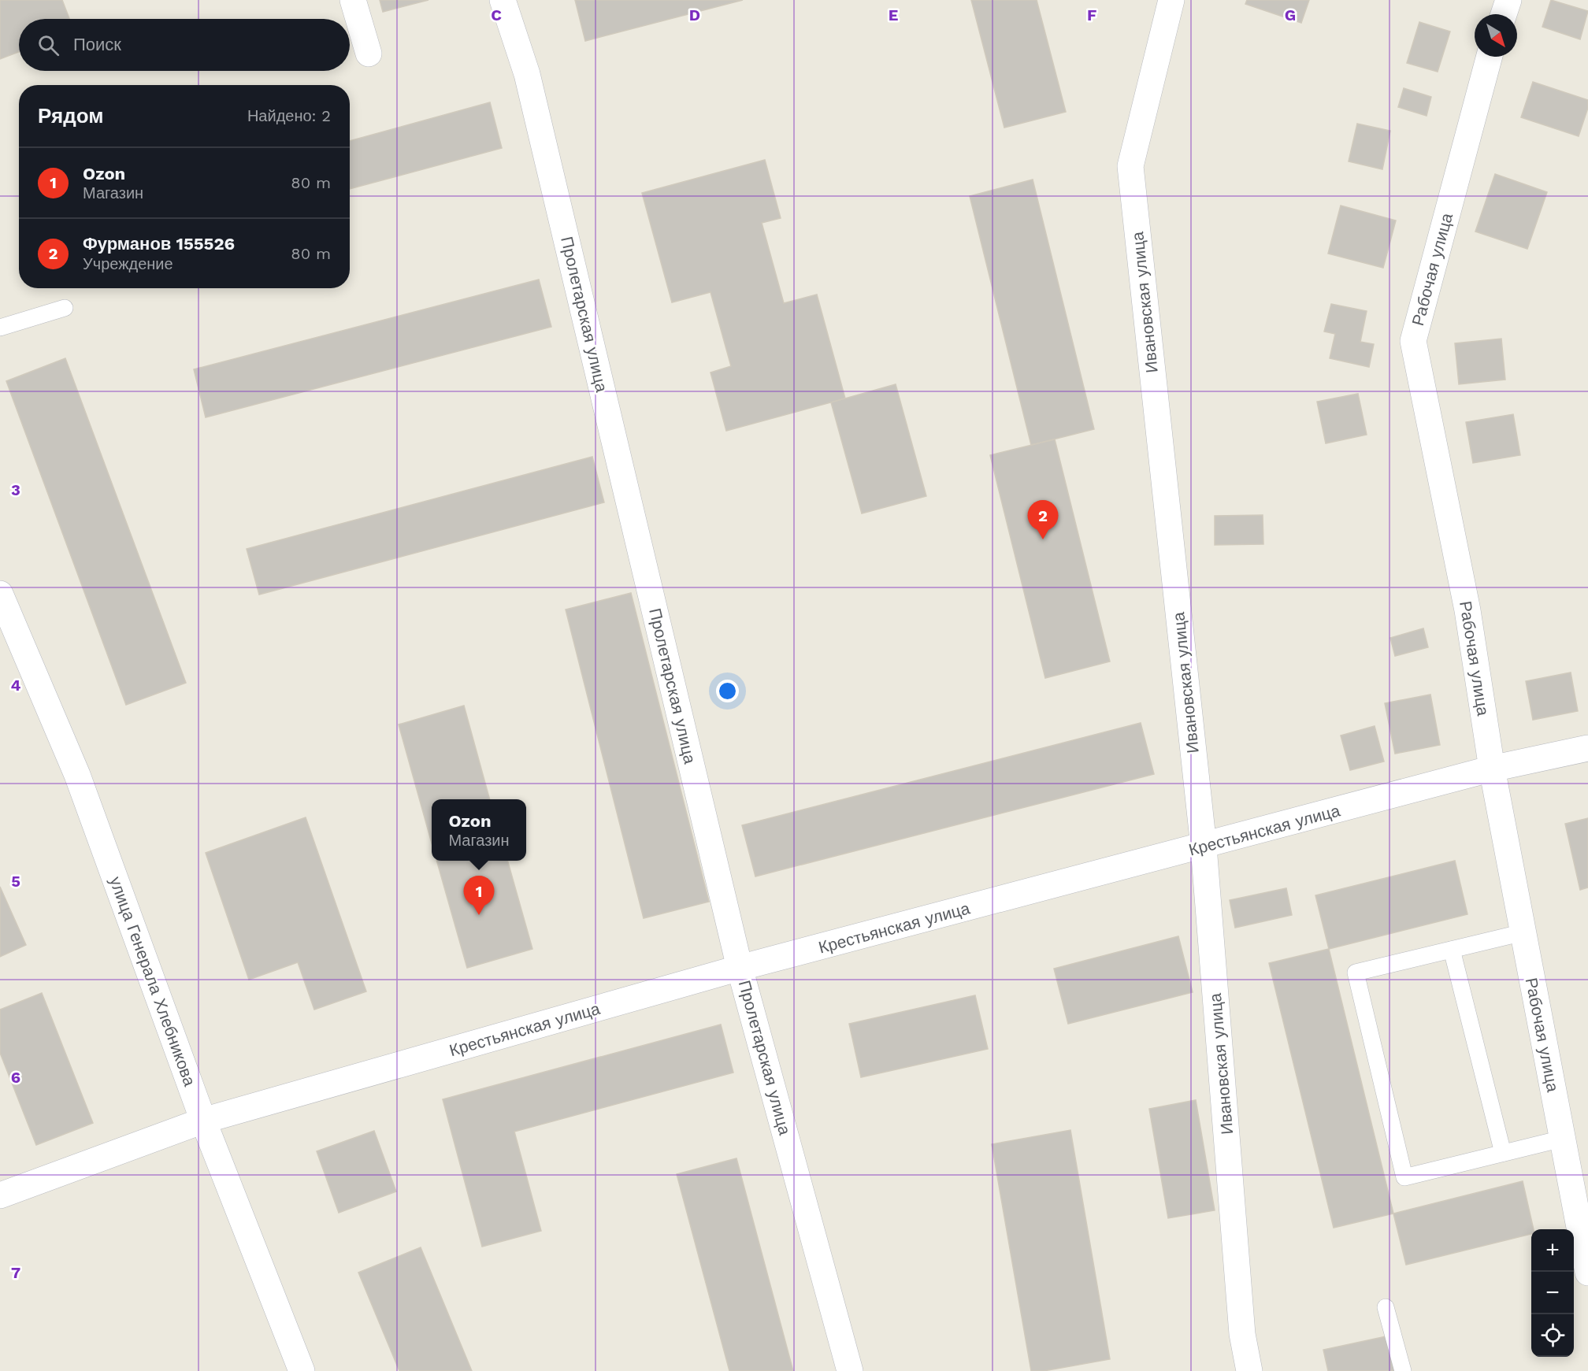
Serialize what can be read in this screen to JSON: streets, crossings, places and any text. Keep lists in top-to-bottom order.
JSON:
{
  "streets": {
    "street": [
      "Рабочая улица",
      "Ивановская улица",
      "Пролетарская улица",
      "Крестьянская улица",
      "улица Генерала Хлебникова"
    ]
  },
  "crossings": [
    ["Рабочая улица", "Крестьянская улица"],
    ["Ивановская улица", "Крестьянская улица"],
    ["Пролетарская улица", "Крестьянская улица"],
    ["Крестьянская улица", "улица Генерала Хлебникова"]
  ],
  "north": "bottom right",
  "page": {
    "search": "Поиск",
    "heading": ["Рядом", "Найдено: 2"],
    "list": [
      {
        "mark": "1",
        "name": "Ozon",
        "note": "Магазин",
        "value": "80 m"
      },
      {
        "mark": "2",
        "name": "Фурманов 155526",
        "note": "Учреждение",
        "value": "80 m"
      }
    ],
    "pins": ["2", "1"],
    "popup": ["Ozon", "Магазин"],
    "map_buttons": ["+", "−"]
  },
  "grid": {
    "columns": [
      "C",
      "D",
      "E",
      "F",
      "G"
    ],
    "rows": [
      "3",
      "4",
      "5",
      "6",
      "7"
    ]
  }
}
